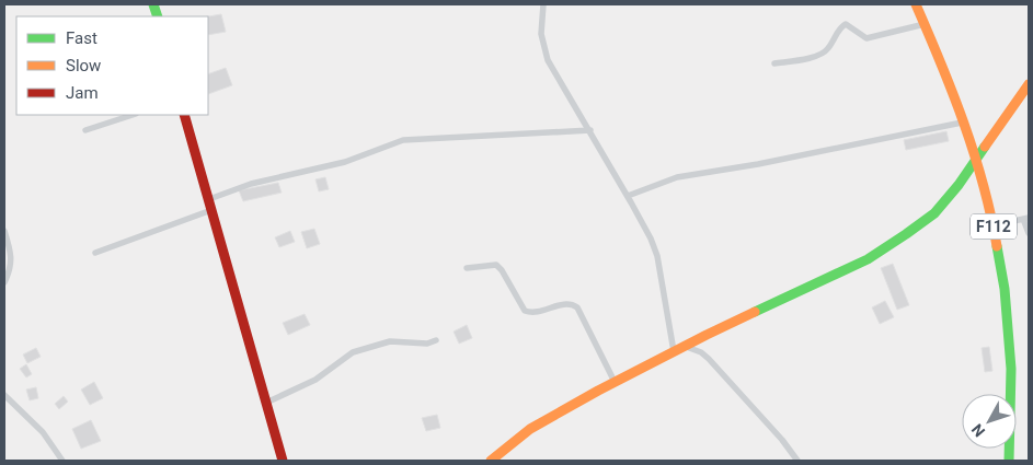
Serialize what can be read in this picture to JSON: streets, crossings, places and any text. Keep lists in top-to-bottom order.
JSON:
{
  "streets": {
    "main road": ["F112"]
  },
  "legend": ["Fast", "Slow", "Jam"],
  "north": "bottom left"
}
